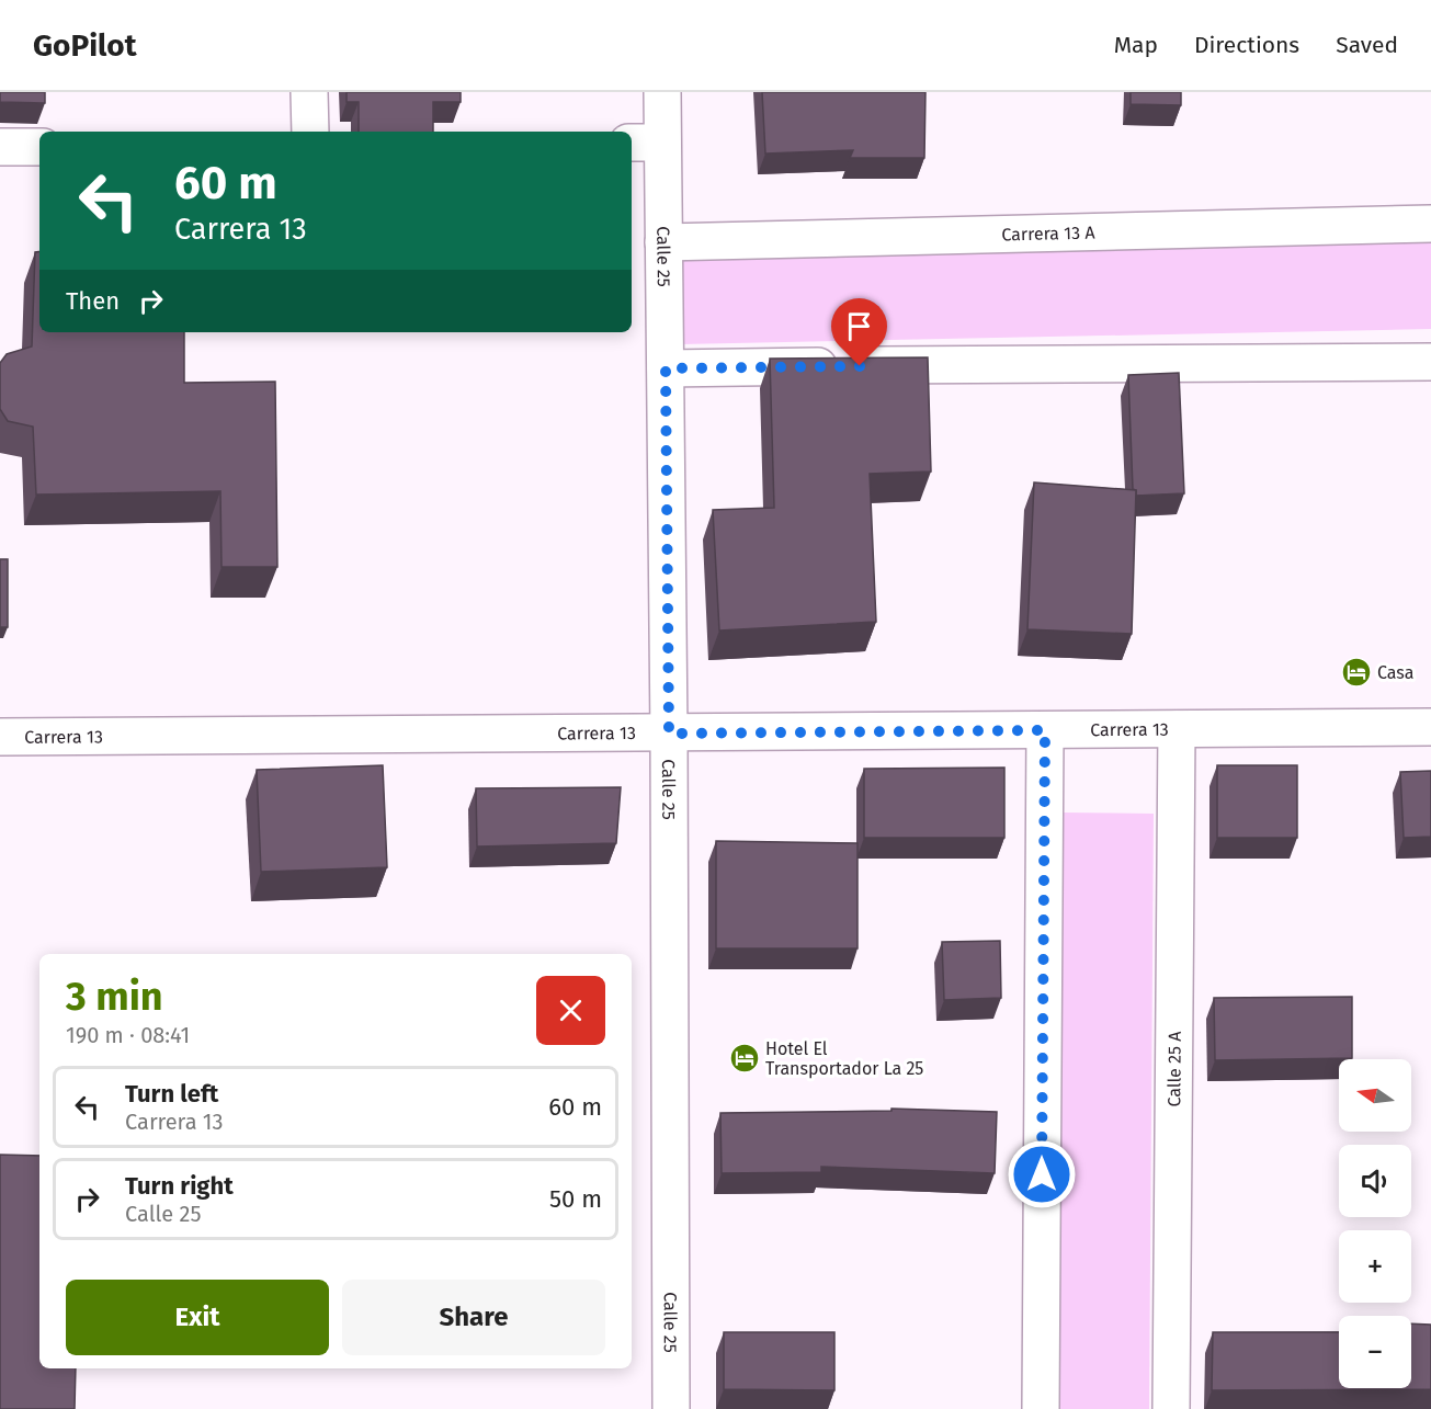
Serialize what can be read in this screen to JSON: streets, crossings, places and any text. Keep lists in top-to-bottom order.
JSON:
{
  "streets": {
    "street": [
      "Carrera 13 A",
      "Calle 25",
      "Carrera 13",
      "Calle 25 A"
    ]
  },
  "crossings": [
    ["Carrera 13 A", "Calle 25"],
    ["Calle 25", "Carrera 13"],
    ["Carrera 13", "Calle 25 A"]
  ],
  "places": {
    "hotel": ["Casa", "Hotel El Transportador La 25"]
  },
  "north": "left",
  "page": {
    "header": "GoPilot",
    "nav": ["Map", "Directions", "Saved"],
    "turn": ["60 m", "Carrera 13"],
    "then": "Then",
    "heading": ["3 min", "190 m · 08:41"],
    "map_buttons": ["+", "−"],
    "list": [
      {
        "name": "Turn left",
        "note": "Carrera 13",
        "value": "60 m"
      },
      {
        "name": "Turn right",
        "note": "Calle 25",
        "value": "50 m"
      }
    ],
    "buttons": ["Exit", "Share"]
  }
}
